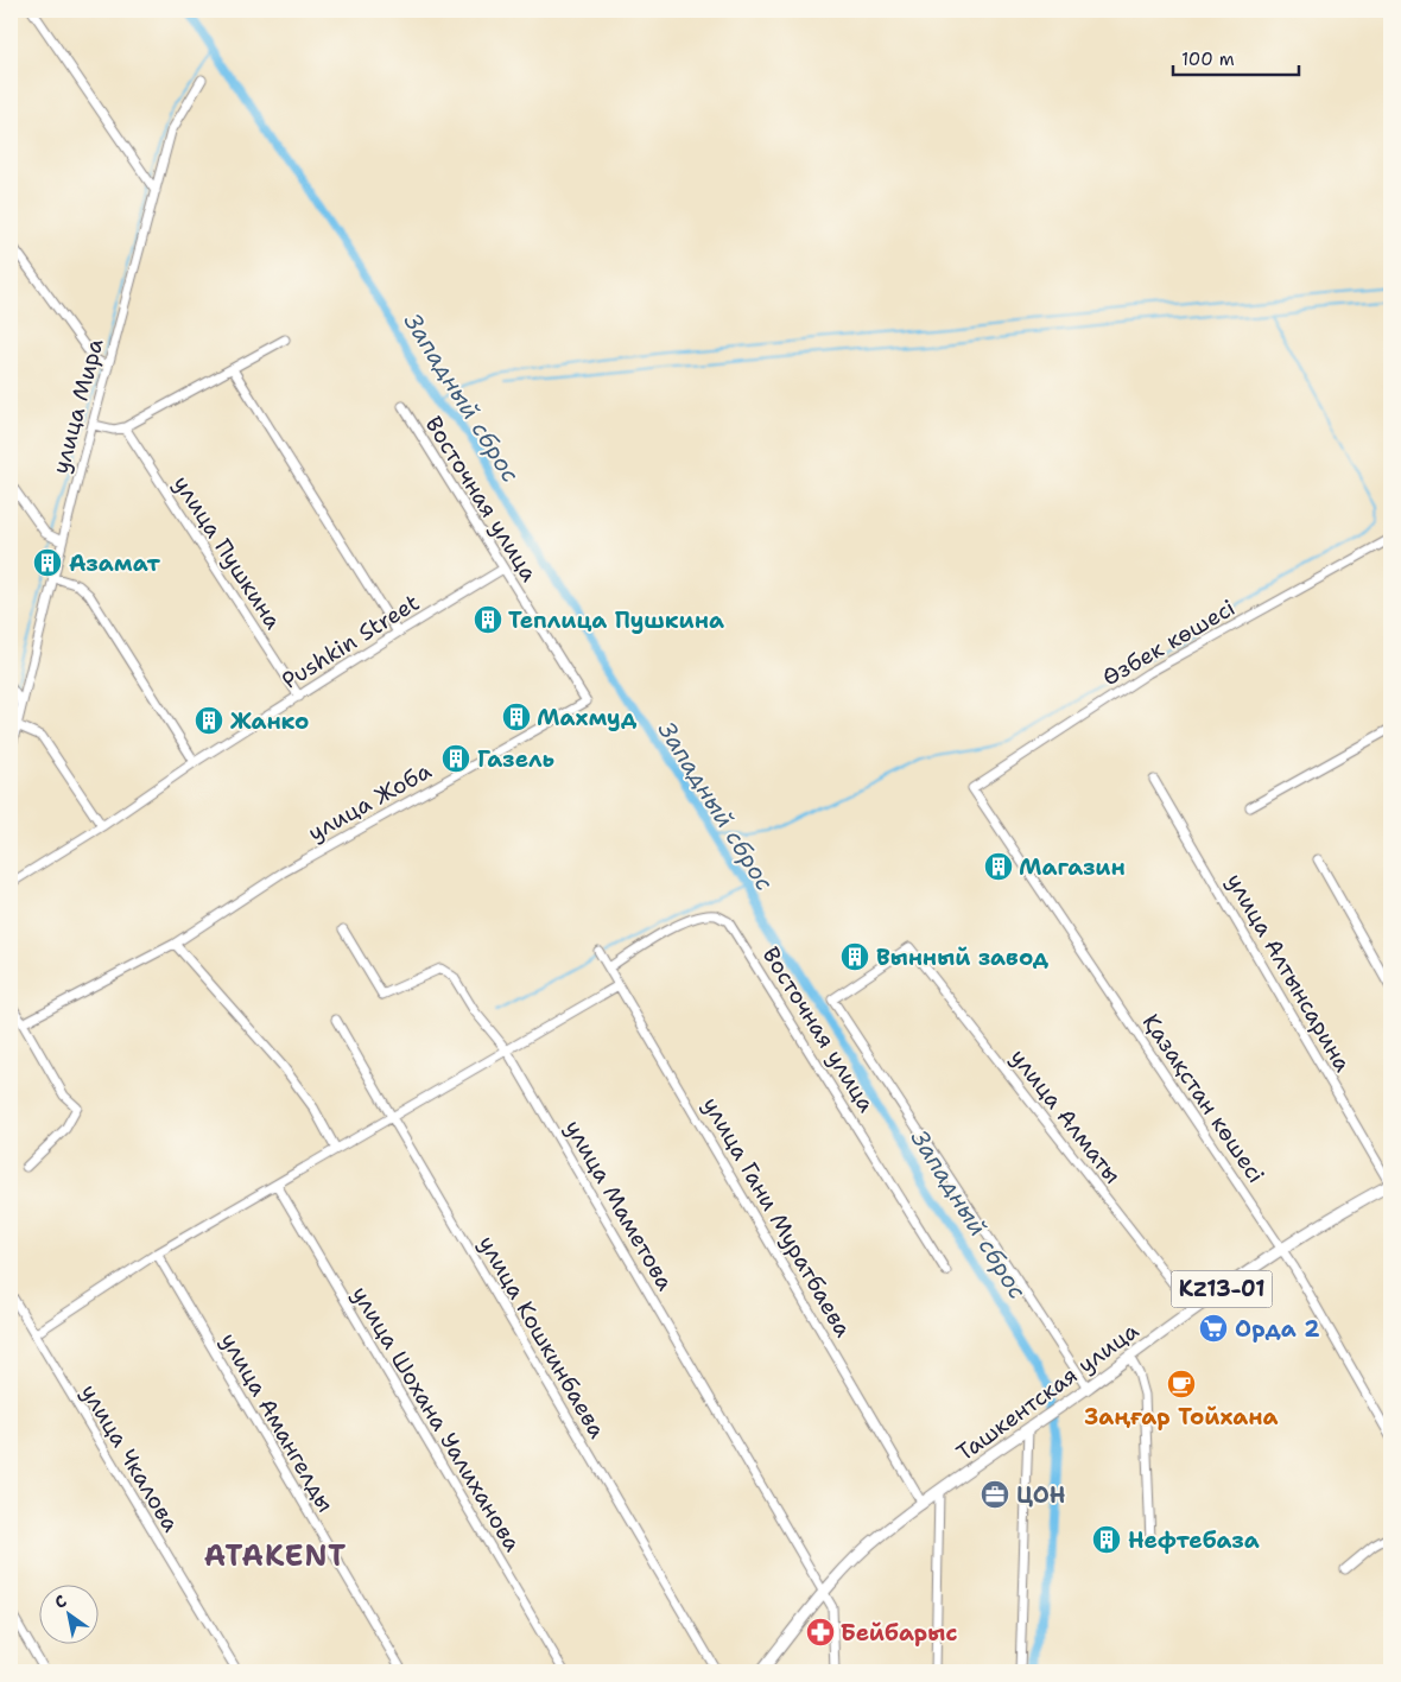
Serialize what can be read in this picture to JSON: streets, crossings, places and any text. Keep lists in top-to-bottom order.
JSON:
{
  "streets": {
    "main road": ["KZ13-01", "Ташкентская улица"],
    "street": [
      "улица Мира",
      "Восточная улица",
      "улица Пушкина",
      "Pushkin Street",
      "Өзбек көшесі",
      "улица Жоба",
      "улица Алтынсарина",
      "Қазақстан көшесі",
      "улица Алматы",
      "улица Маметова",
      "улица Гани Муратбаева",
      "улица Кошкинбаева",
      "улица Шохана Уалиханова",
      "улица Амангелды",
      "улица Чкалова"
    ]
  },
  "crossings": [
    ["Восточная улица", "Pushkin Street"],
    ["Восточная улица", "улица Жоба"],
    ["Восточная улица", "улица Алматы"],
    ["Восточная улица", "улица Гани Муратбаева"],
    ["Восточная улица", "Ташкентская улица"],
    ["улица Пушкина", "Pushkin Street"],
    ["Өзбек көшесі", "Қазақстан көшесі"],
    ["улица Алтынсарина", "Ташкентская улица"],
    ["Қазақстан көшесі", "Ташкентская улица"],
    ["улица Алматы", "Ташкентская улица"],
    ["улица Маметова", "Ташкентская улица"],
    ["улица Гани Муратбаева", "Ташкентская улица"]
  ],
  "districts": ["ATAKENT"],
  "water": ["Западный сброс"],
  "places": {
    "building": [
      "Азамат",
      "Теплица Пушкина",
      "Махмуд",
      "Жанко",
      "Газель",
      "Магазин",
      "Вынный завод",
      "Нефтебаза"
    ],
    "supermarket": ["Орда 2"],
    "cafe": ["Заңғар Тойхана"],
    "office": ["ЦОН"],
    "pharmacy": ["Бейбарыс"]
  },
  "scale_bar": "100 m",
  "north": "top left"
}
